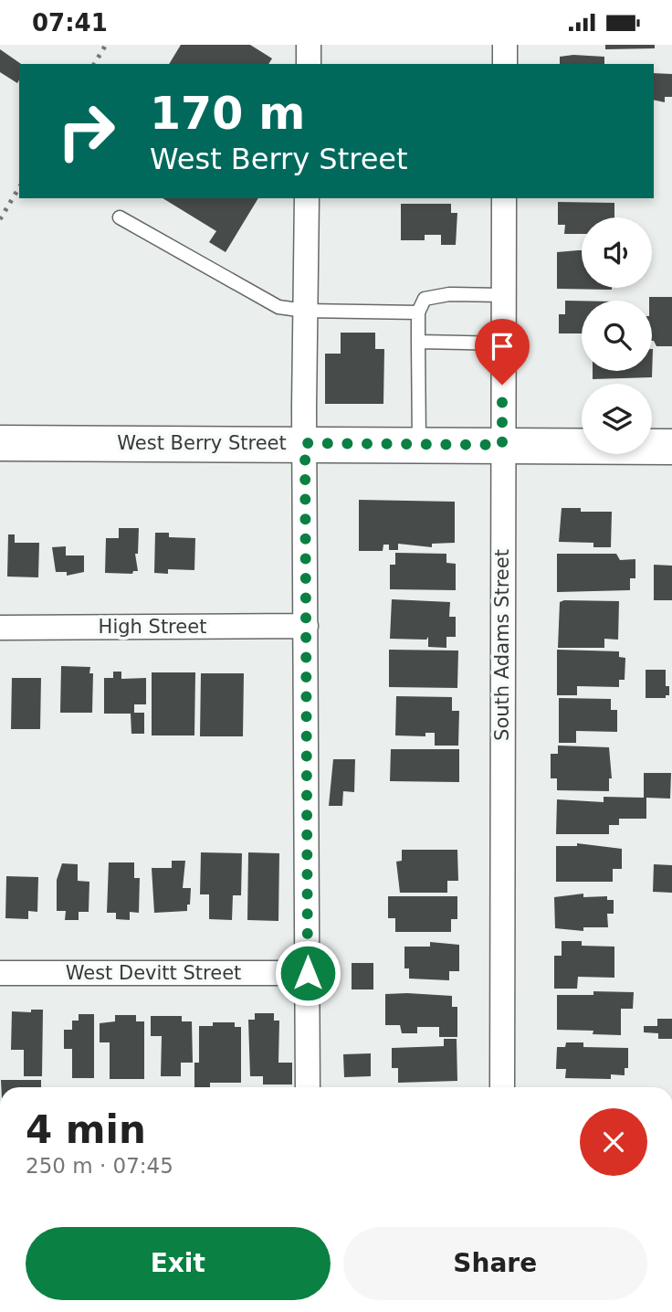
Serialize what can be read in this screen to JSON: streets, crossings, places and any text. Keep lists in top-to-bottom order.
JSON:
{
  "streets": {
    "main road": ["West Berry Street"],
    "street": ["High Street", "South Adams Street", "West Devitt Street"]
  },
  "crossings": [
    ["West Berry Street", "South Adams Street"]
  ],
  "page": {
    "status": "07:41",
    "turn": ["170 m", "West Berry Street"],
    "heading": ["4 min", "250 m · 07:45"],
    "buttons": ["Exit", "Share"]
  }
}
